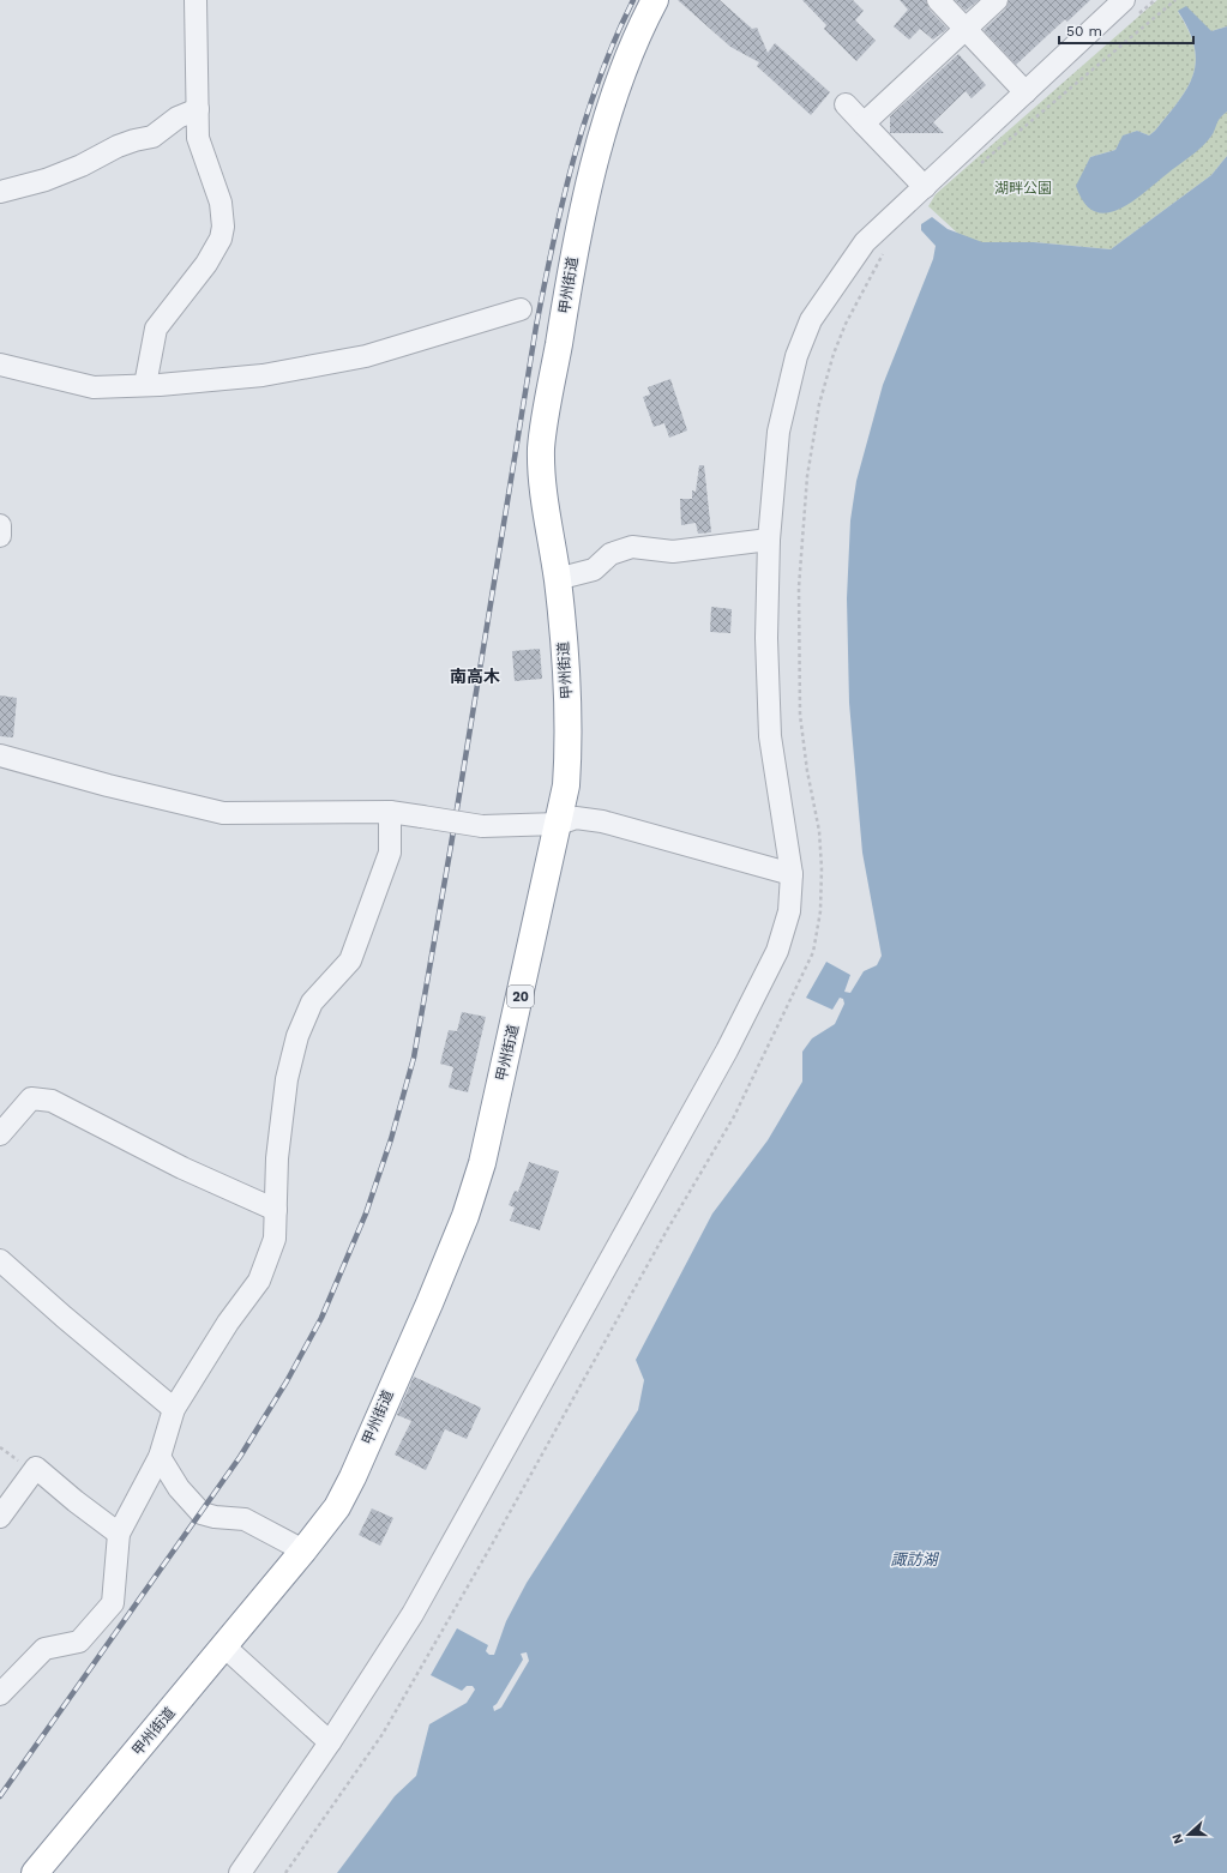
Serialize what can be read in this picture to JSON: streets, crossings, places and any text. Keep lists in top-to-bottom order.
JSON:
{
  "streets": {
    "highway": ["甲州街道", "20"]
  },
  "districts": ["南高木"],
  "water": ["諏訪湖"],
  "parks": ["湖畔公園"],
  "scale_bar": "50 m",
  "north": "left"
}
